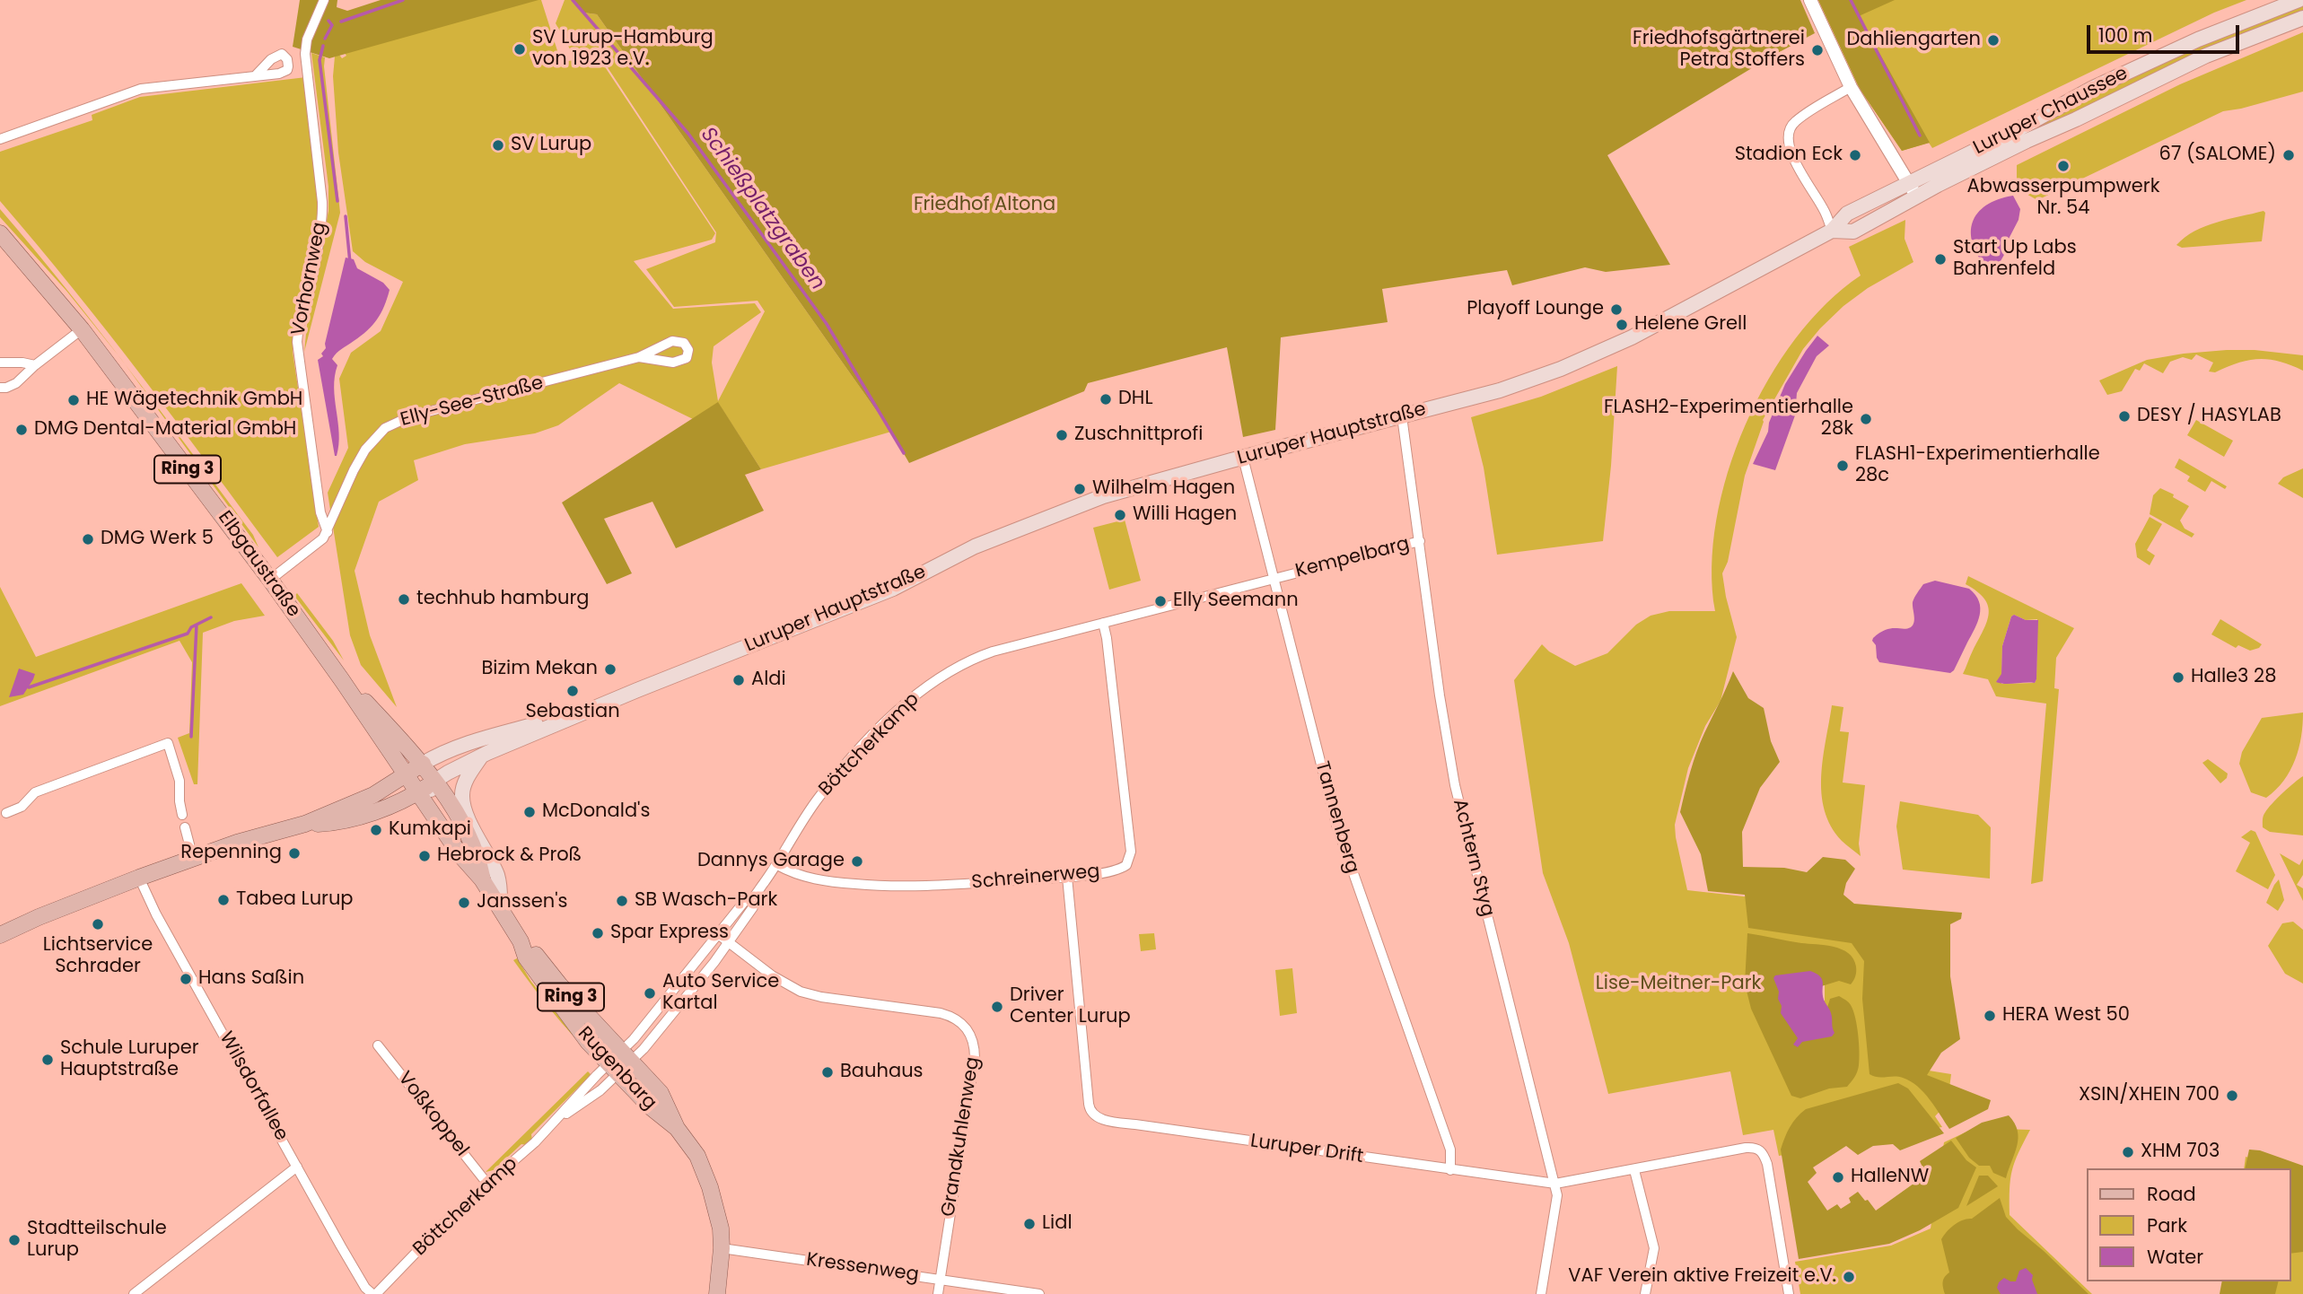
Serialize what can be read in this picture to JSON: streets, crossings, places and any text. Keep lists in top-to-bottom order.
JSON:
{
  "streets": {
    "main road": [
      "Luruper Chaussee",
      "Luruper Hauptstraße",
      "Ring 3",
      "Elbgaustraße",
      "Rugenbarg"
    ],
    "street": [
      "Vorhornweg",
      "Elly-See-Straße",
      "Kempelbarg",
      "Böttcherkamp",
      "Tannenberg",
      "Achtern Styg",
      "Schreinerweg",
      "Wilsdorfallee",
      "Voßkoppel",
      "Grandkuhlenweg",
      "Luruper Drift",
      "Kressenweg"
    ]
  },
  "crossings": [
    ["Luruper Chaussee", "Luruper Hauptstraße"],
    ["Vorhornweg", "Elly-See-Straße"],
    ["Elly-See-Straße", "Elbgaustraße"],
    ["Luruper Hauptstraße", "Elbgaustraße"],
    ["Luruper Hauptstraße", "Tannenberg"],
    ["Luruper Hauptstraße", "Achtern Styg"],
    ["Luruper Hauptstraße", "Rugenbarg"],
    ["Luruper Hauptstraße", "Wilsdorfallee"],
    ["Kempelbarg", "Böttcherkamp"],
    ["Kempelbarg", "Tannenberg"],
    ["Kempelbarg", "Achtern Styg"],
    ["Kempelbarg", "Schreinerweg"],
    ["Elbgaustraße", "Rugenbarg"],
    ["Böttcherkamp", "Schreinerweg"],
    ["Böttcherkamp", "Rugenbarg"],
    ["Böttcherkamp", "Wilsdorfallee"],
    ["Böttcherkamp", "Voßkoppel"],
    ["Böttcherkamp", "Grandkuhlenweg"],
    ["Tannenberg", "Luruper Drift"],
    ["Achtern Styg", "Luruper Drift"],
    ["Schreinerweg", "Luruper Drift"],
    ["Rugenbarg", "Kressenweg"],
    ["Grandkuhlenweg", "Kressenweg"]
  ],
  "water": ["Schießplatzgraben"],
  "parks": ["Friedhof Altona", "Lise-Meitner-Park"],
  "places": [
    "Dahliengarten",
    "SV Lurup-Hamburg von 1923 e.V.",
    "Friedhofsgärtnerei Petra Stoffers",
    "SV Lurup",
    "Stadion Eck",
    "67 (SALOME)",
    "Abwasserpumpwerk Nr. 54",
    "Start Up Labs Bahrenfeld",
    "Playoff Lounge",
    "Helene Grell",
    "DHL",
    "HE Wägetechnik GmbH",
    "DESY / HASYLAB",
    "FLASH2-Experimentierhalle 28k",
    "DMG Dental-Material GmbH",
    "Zuschnittprofi",
    "FLASH1-Experimentierhalle 28c",
    "Wilhelm Hagen",
    "Willi Hagen",
    "DMG Werk 5",
    "techhub hamburg",
    "Elly Seemann",
    "Bizim Mekan",
    "Halle3 28",
    "Aldi",
    "Sebastian",
    "McDonald's",
    "Kumkapi",
    "Repenning",
    "Hebrock & Proß",
    "Dannys Garage",
    "Tabea Lurup",
    "SB Wasch-Park",
    "Janssen's",
    "Lichtservice Schrader",
    "Spar Express",
    "Hans Saßin",
    "Auto Service Kartal",
    "Driver Center Lurup",
    "HERA West 50",
    "Schule Luruper Hauptstraße",
    "Bauhaus",
    "XSIN/XHEIN 700",
    "XHM 703",
    "HalleNW",
    "Lidl",
    "Stadtteilschule Lurup",
    "VAF Verein aktive Freizeit e.V."
  ],
  "legend": ["Road", "Park", "Water"],
  "scale_bar": "100 m"
}
